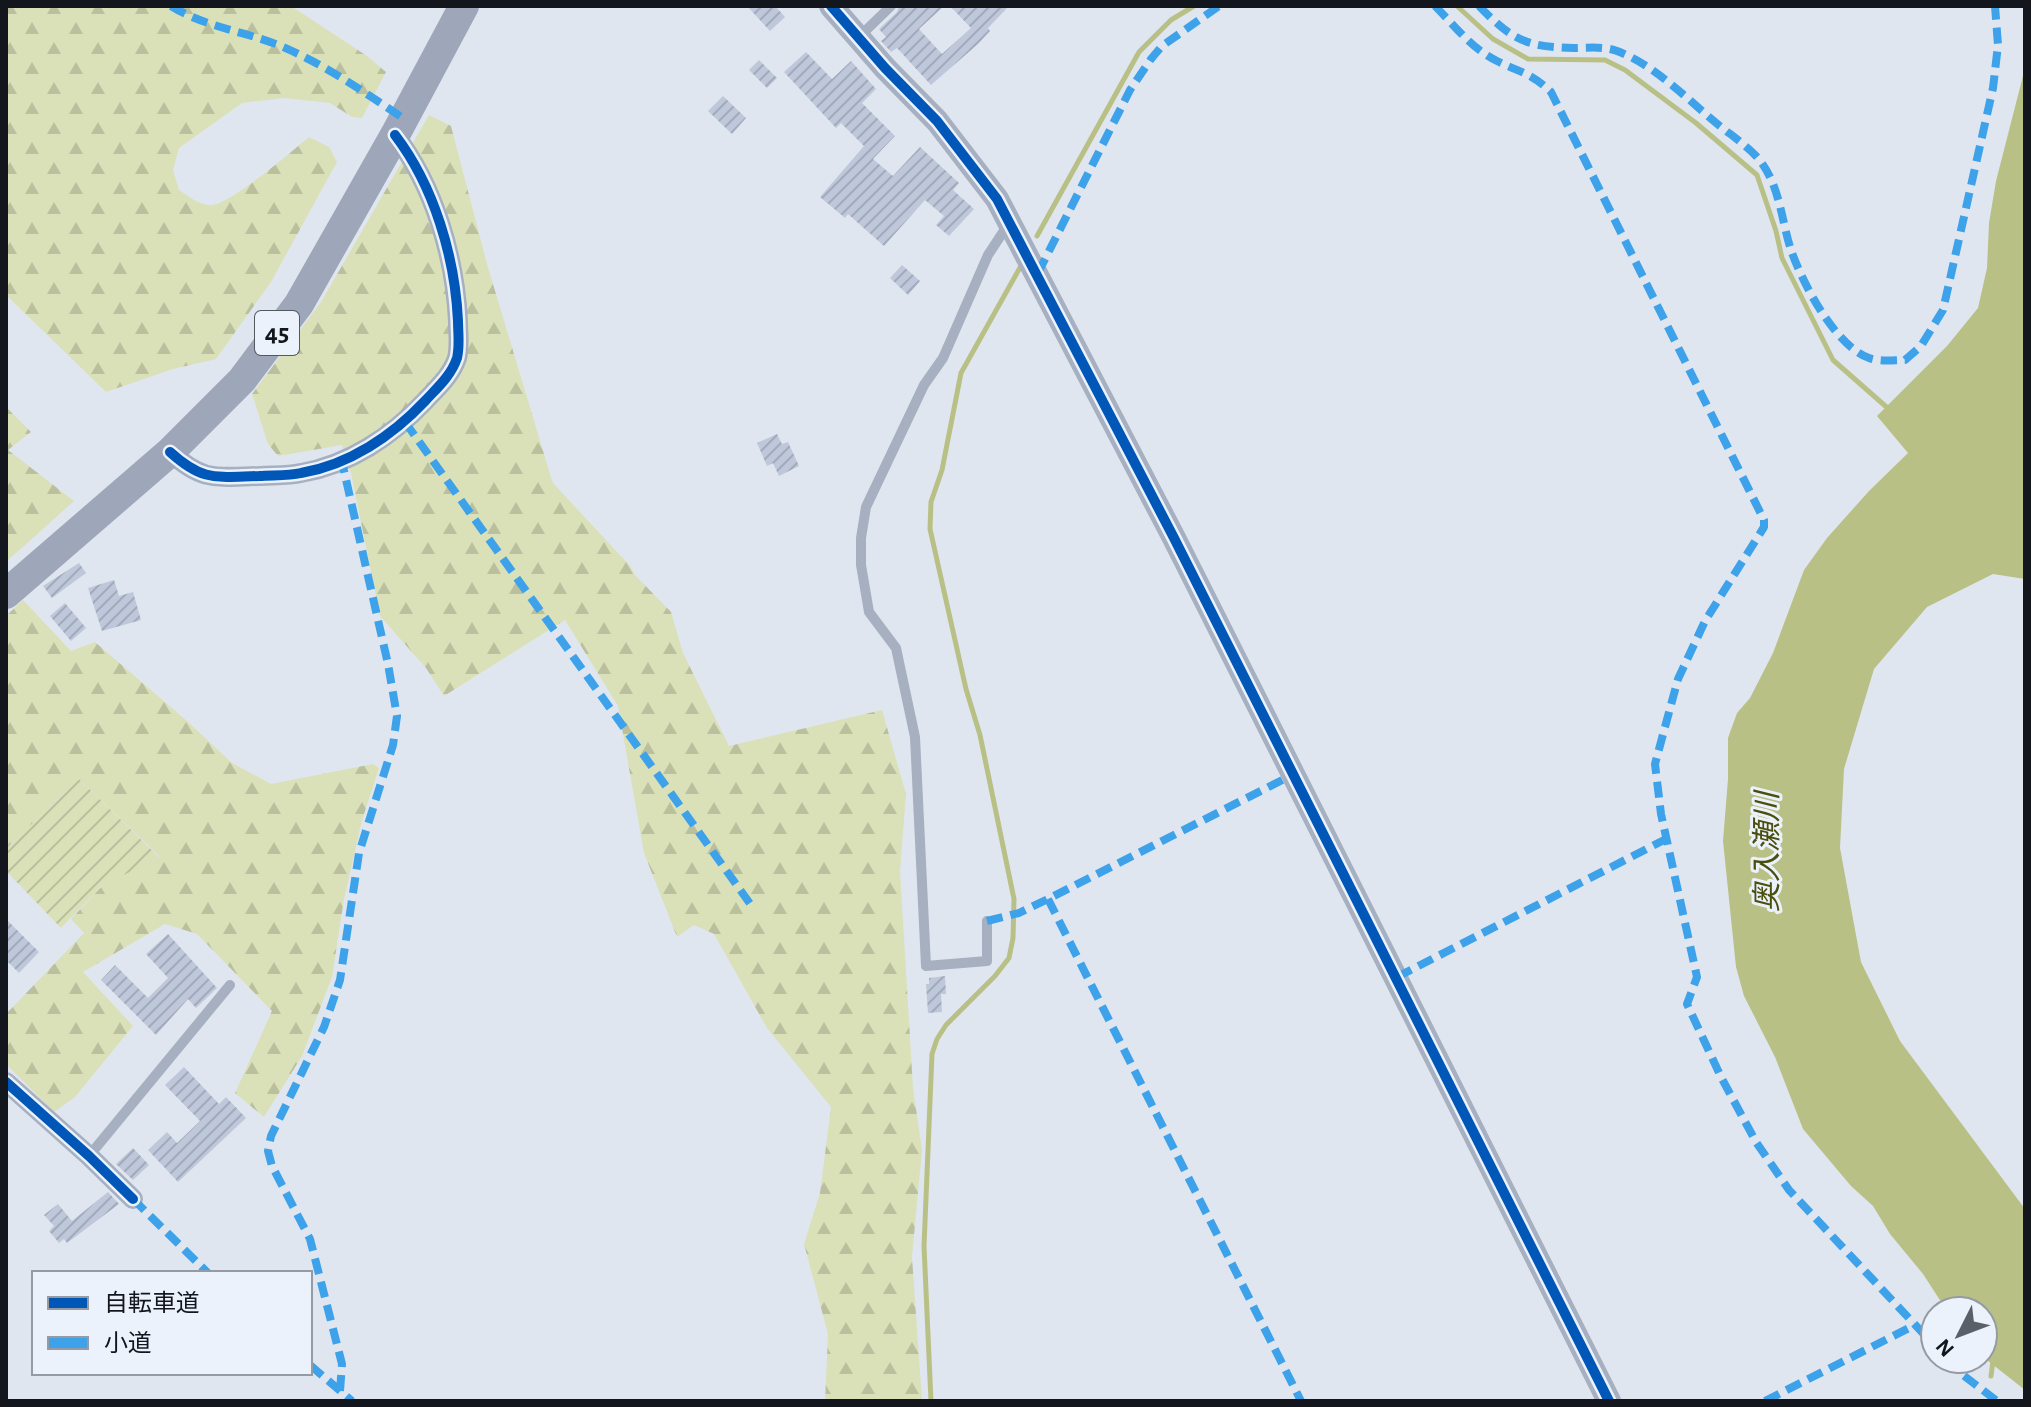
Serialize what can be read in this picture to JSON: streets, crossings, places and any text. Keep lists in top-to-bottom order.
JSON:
{
  "streets": {
    "main road": ["45"]
  },
  "water": ["奥入瀬川"],
  "legend": ["自転車道", "小道"],
  "north": "bottom left"
}
